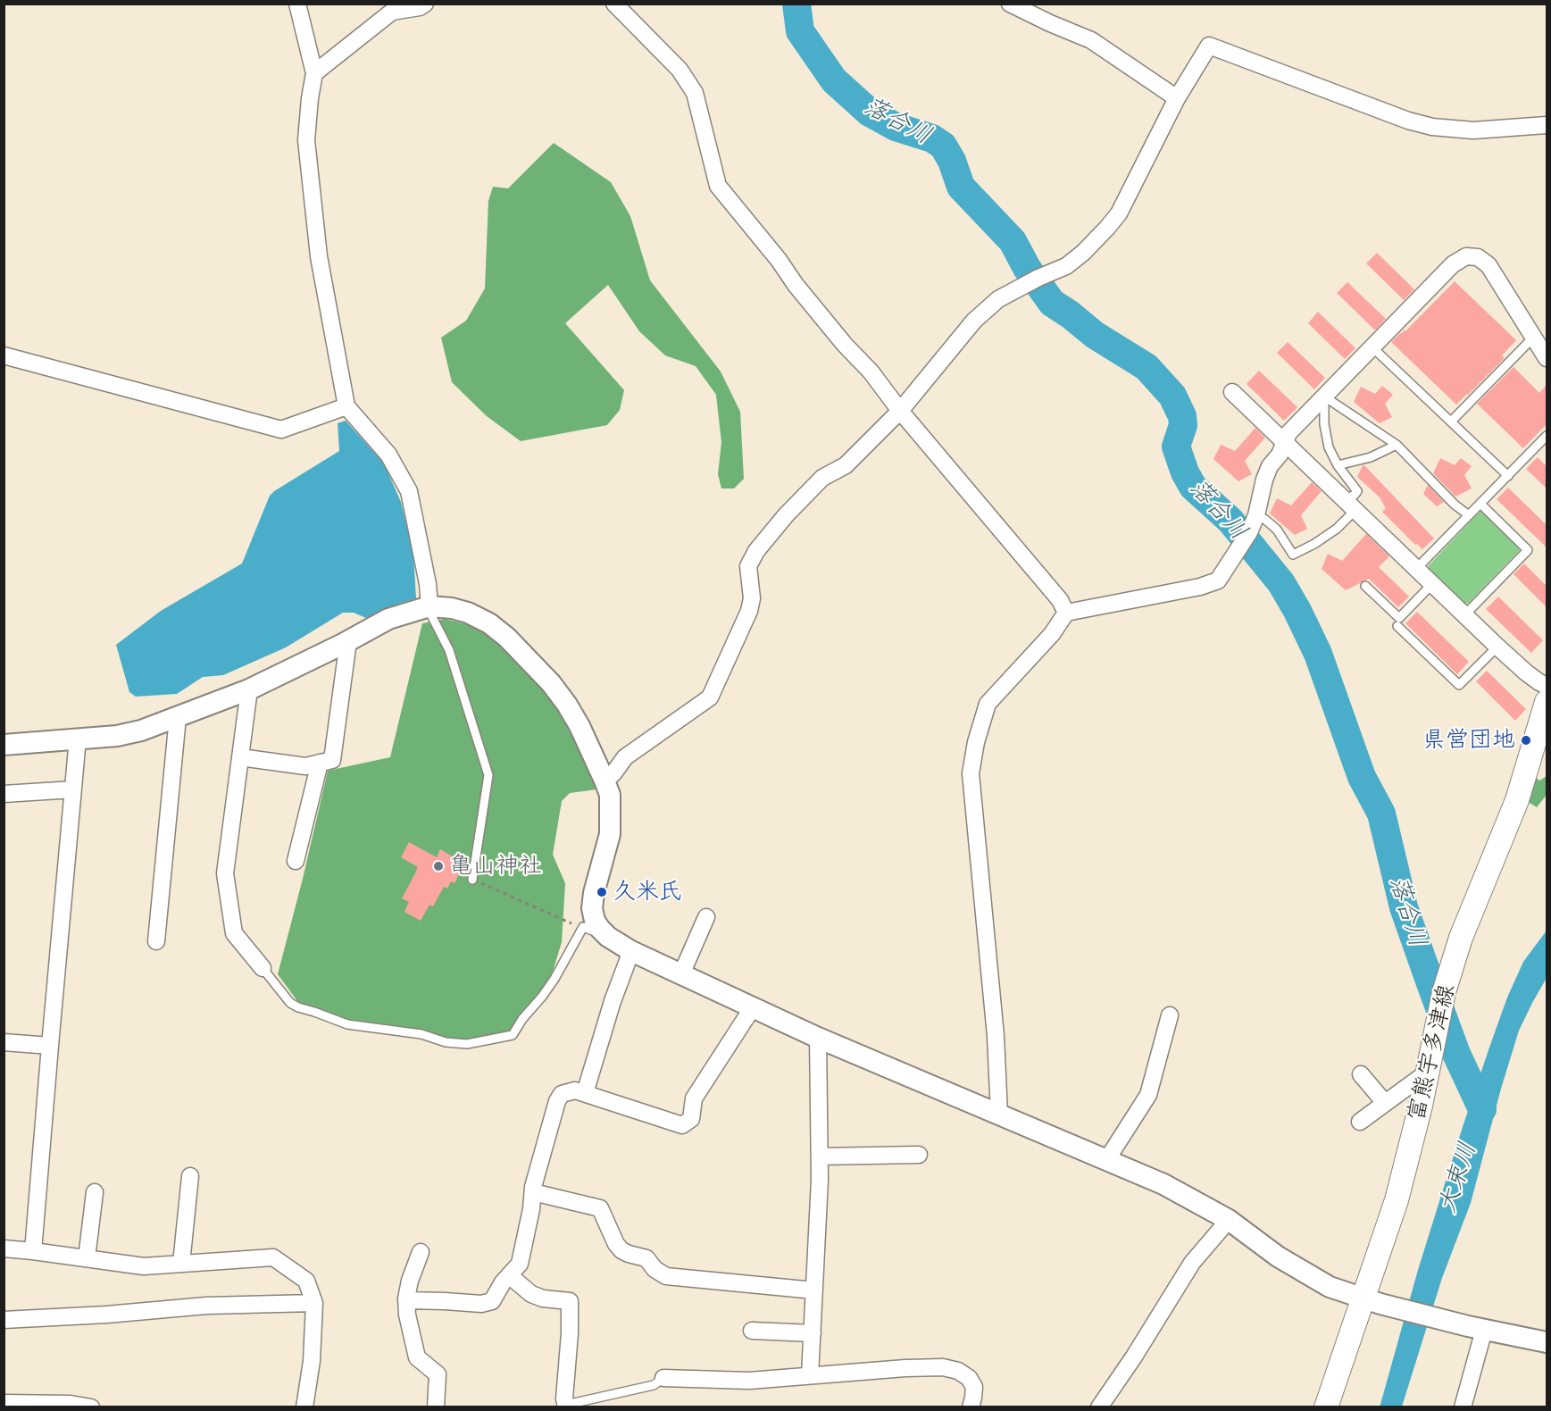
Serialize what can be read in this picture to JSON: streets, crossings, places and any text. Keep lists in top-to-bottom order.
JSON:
{
  "streets": {
    "main road": ["富熊宇多津線"]
  },
  "water": ["落合川", "大束川"],
  "places": ["県営団地", "亀山神社", "久米氏"]
}
